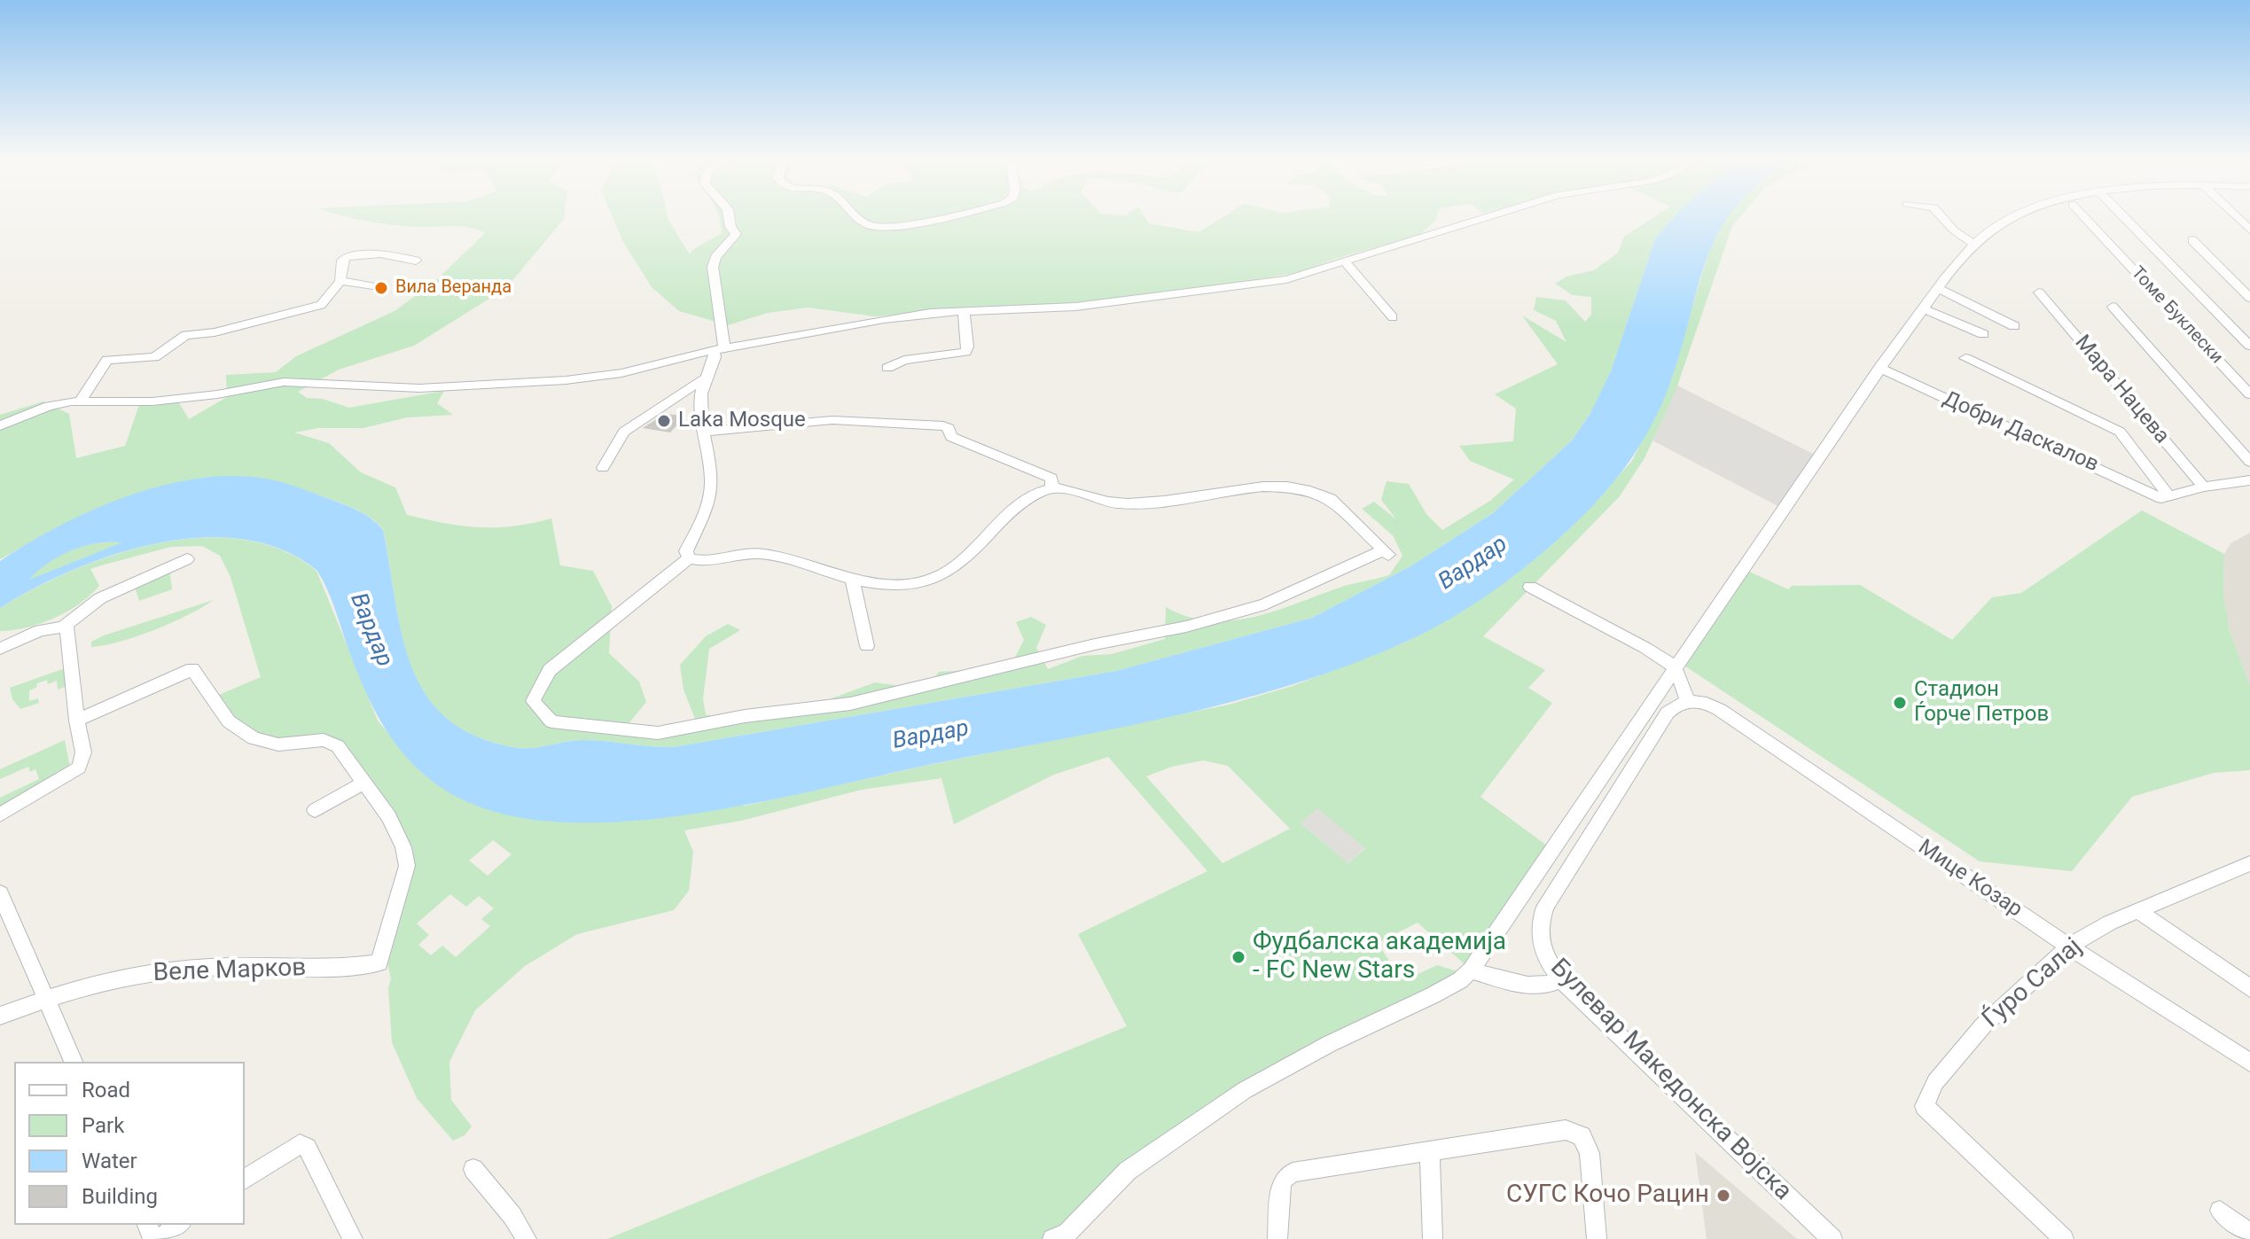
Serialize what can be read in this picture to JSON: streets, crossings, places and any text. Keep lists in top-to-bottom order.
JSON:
{
  "streets": {
    "street": [
      "Томе Буклески",
      "Мара Нацева",
      "Добри Даскалов",
      "Мице Козар",
      "Веле Марков",
      "Ѓуро Салај",
      "Булевар Македонска Војска"
    ]
  },
  "crossings": [
    ["Мице Козар", "Ѓуро Салај"],
    ["Мице Козар", "Булевар Македонска Војска"]
  ],
  "water": ["Вардар"],
  "places": [
    "Вила Веранда",
    "Laka Mosque",
    "Стадион Ѓорче Петров",
    "Фудбалска академија - FC New Stars",
    "СУГС Кочо Рацин"
  ],
  "legend": [
    "Road",
    "Park",
    "Water",
    "Building"
  ]
}
